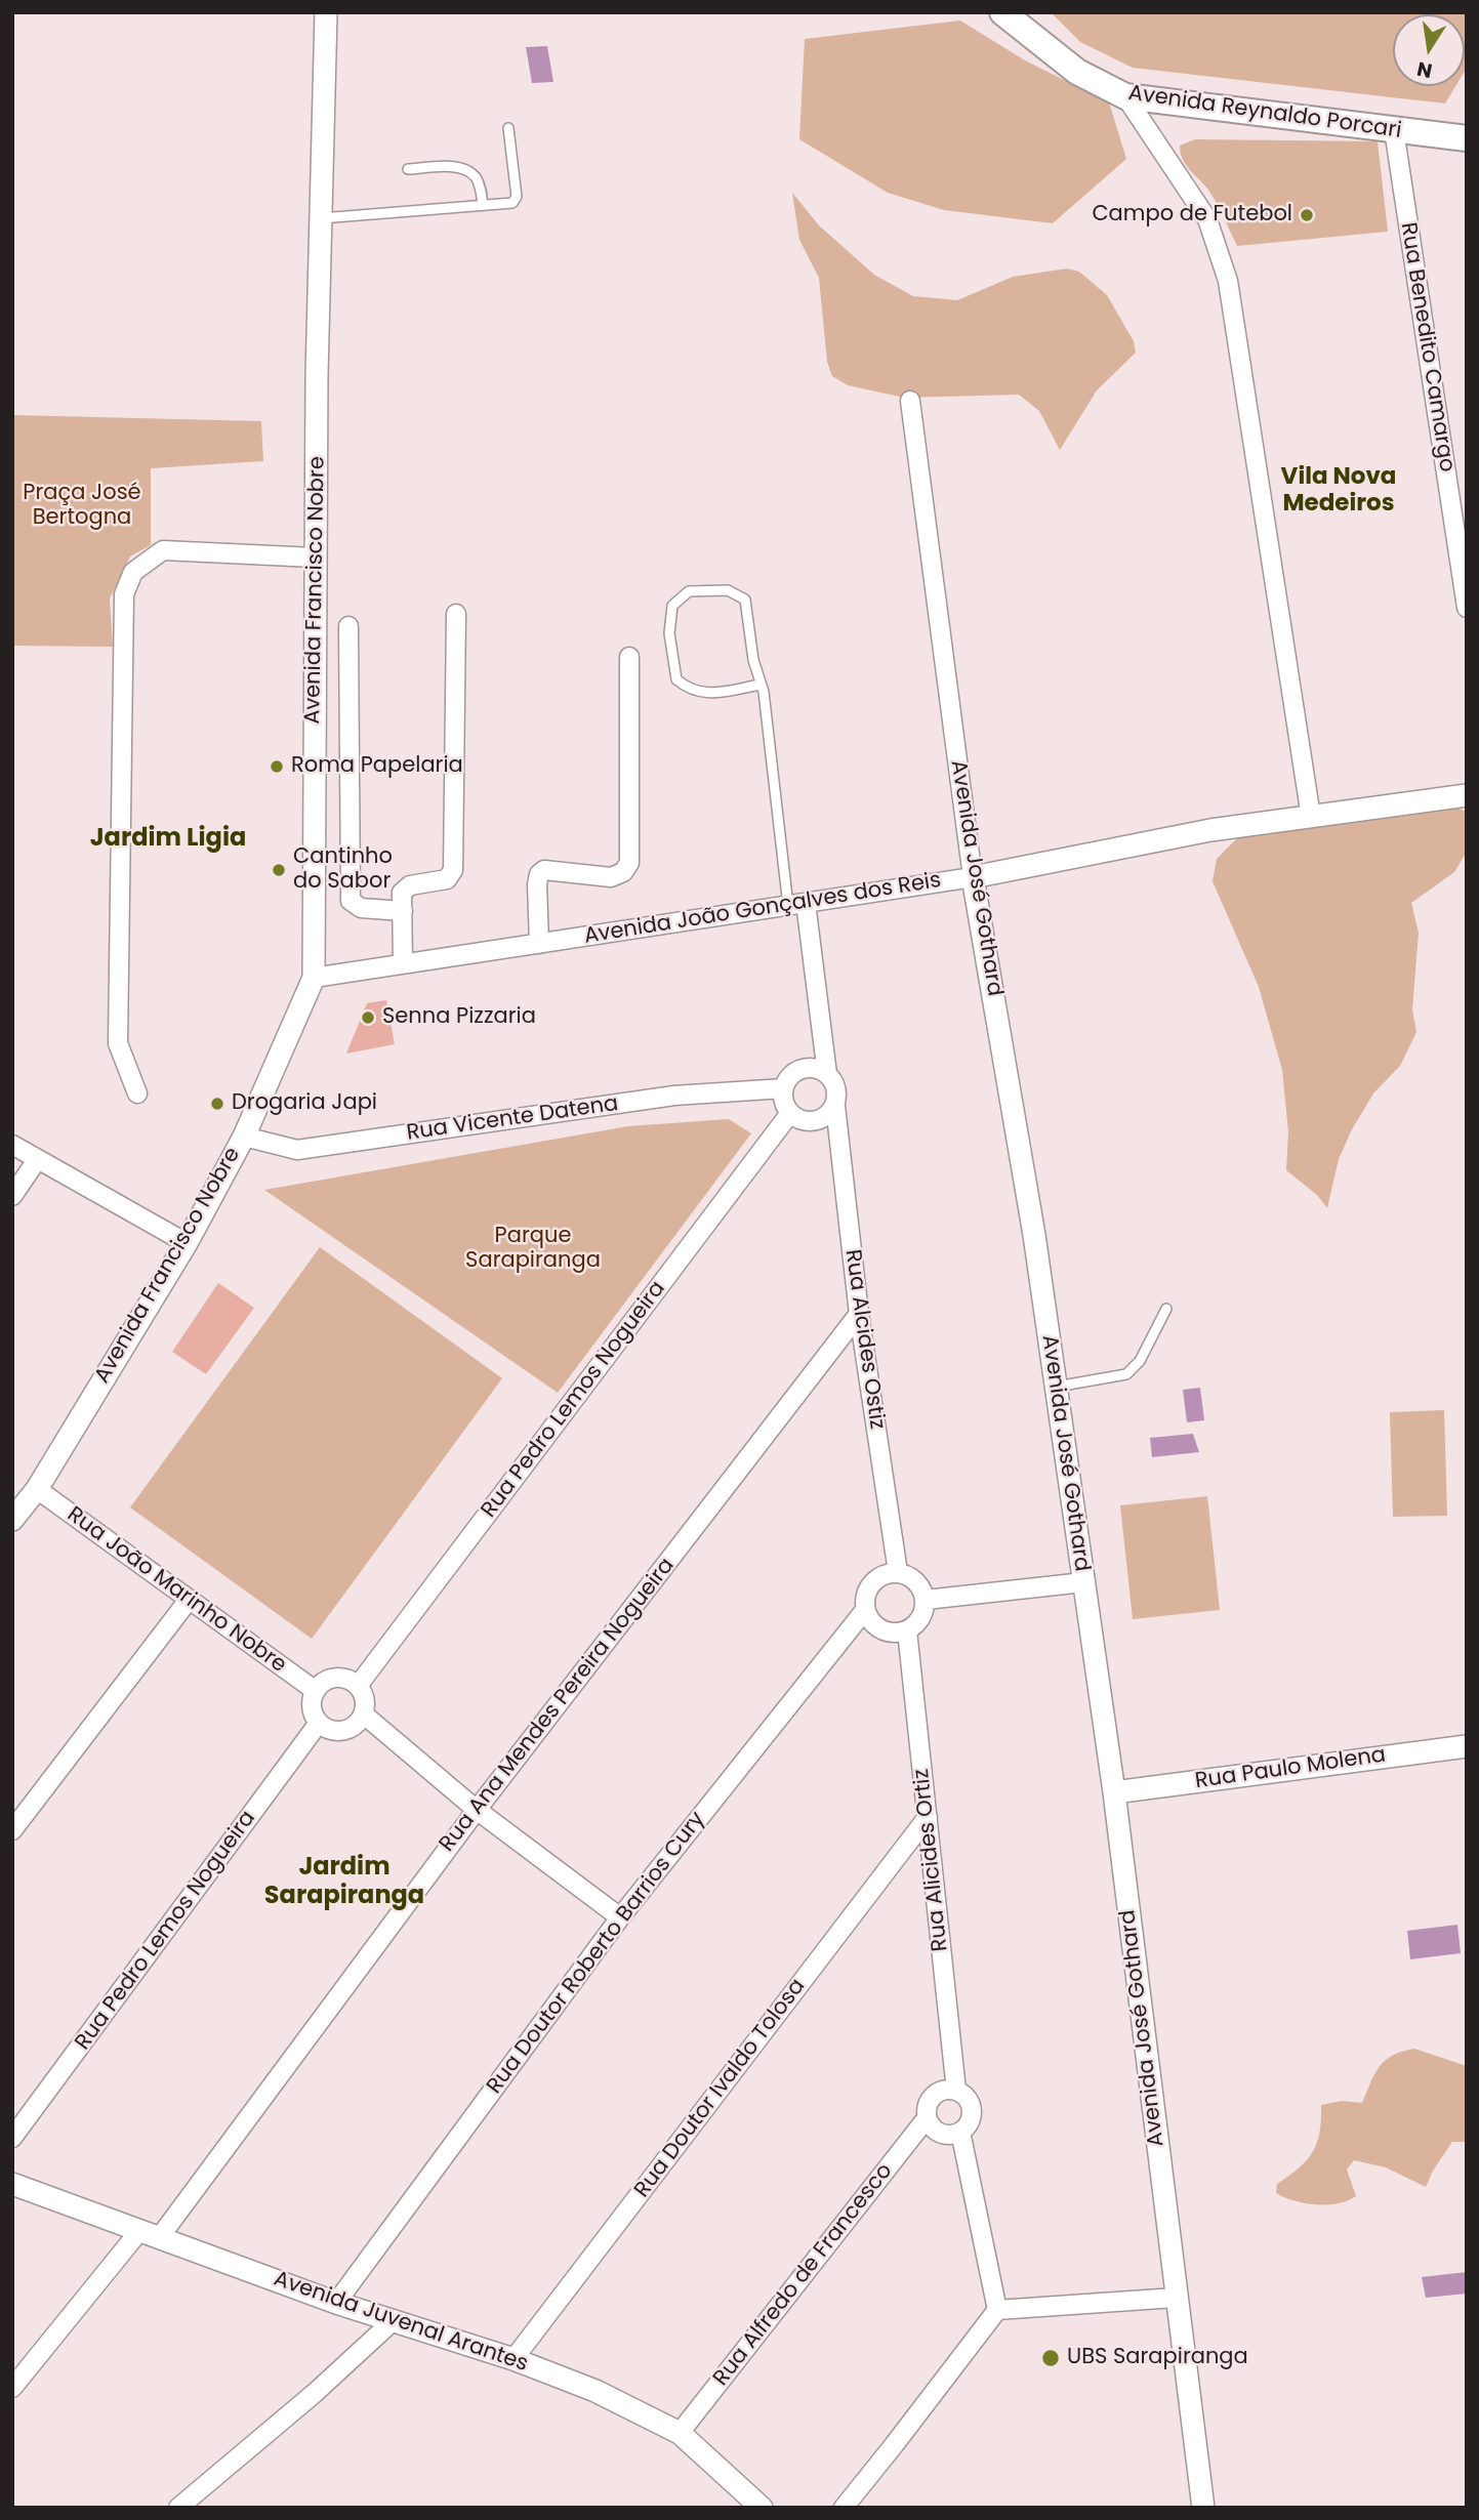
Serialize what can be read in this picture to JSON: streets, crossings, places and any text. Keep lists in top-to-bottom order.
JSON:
{
  "streets": {
    "main road": ["Avenida Reynaldo Porcari"],
    "street": [
      "Rua Benedito Camargo",
      "Avenida Francisco Nobre",
      "Avenida José Gothard",
      "Avenida João Gonçalves dos Reis",
      "Rua Vicente Datena",
      "Rua Alcides Ostiz",
      "Rua Pedro Lemos Nogueira",
      "Rua João Marinho Nobre",
      "Rua Ana Mendes Pereira Nogueira",
      "Rua Paulo Molena",
      "Rua Alicides Ortiz",
      "Rua Doutor Roberto Barrios Cury",
      "Rua Doutor Ivaldo Tolosa",
      "Rua Alfredo de Francesco",
      "Avenida Juvenal Arantes"
    ]
  },
  "crossings": [
    ["Avenida Reynaldo Porcari", "Rua Benedito Camargo"],
    ["Avenida Francisco Nobre", "Avenida João Gonçalves dos Reis"],
    ["Avenida Francisco Nobre", "Rua Vicente Datena"],
    ["Avenida Francisco Nobre", "Rua João Marinho Nobre"],
    ["Avenida José Gothard", "Avenida João Gonçalves dos Reis"],
    ["Avenida José Gothard", "Rua Paulo Molena"],
    ["Rua Vicente Datena", "Rua Alcides Ostiz"],
    ["Rua Vicente Datena", "Rua Pedro Lemos Nogueira"],
    ["Rua Alcides Ostiz", "Rua Pedro Lemos Nogueira"],
    ["Rua Alcides Ostiz", "Rua Ana Mendes Pereira Nogueira"],
    ["Rua Alcides Ostiz", "Rua Alicides Ortiz"],
    ["Rua Alcides Ostiz", "Rua Doutor Roberto Barrios Cury"],
    ["Rua Pedro Lemos Nogueira", "Rua João Marinho Nobre"],
    ["Rua Ana Mendes Pereira Nogueira", "Avenida Juvenal Arantes"],
    ["Rua Alicides Ortiz", "Rua Doutor Roberto Barrios Cury"],
    ["Rua Alicides Ortiz", "Rua Doutor Ivaldo Tolosa"],
    ["Rua Alicides Ortiz", "Rua Alfredo de Francesco"],
    ["Rua Doutor Roberto Barrios Cury", "Avenida Juvenal Arantes"],
    ["Rua Doutor Ivaldo Tolosa", "Avenida Juvenal Arantes"],
    ["Rua Alfredo de Francesco", "Avenida Juvenal Arantes"]
  ],
  "districts": ["Vila Nova Medeiros", "Jardim Ligia", "Jardim Sarapiranga"],
  "parks": ["Praça José Bertogna", "Parque Sarapiranga"],
  "places": [
    "Campo de Futebol",
    "Roma Papelaria",
    "Cantinho do Sabor",
    "Senna Pizzaria",
    "Drogaria Japi",
    "UBS Sarapiranga"
  ],
  "north": "bottom"
}
